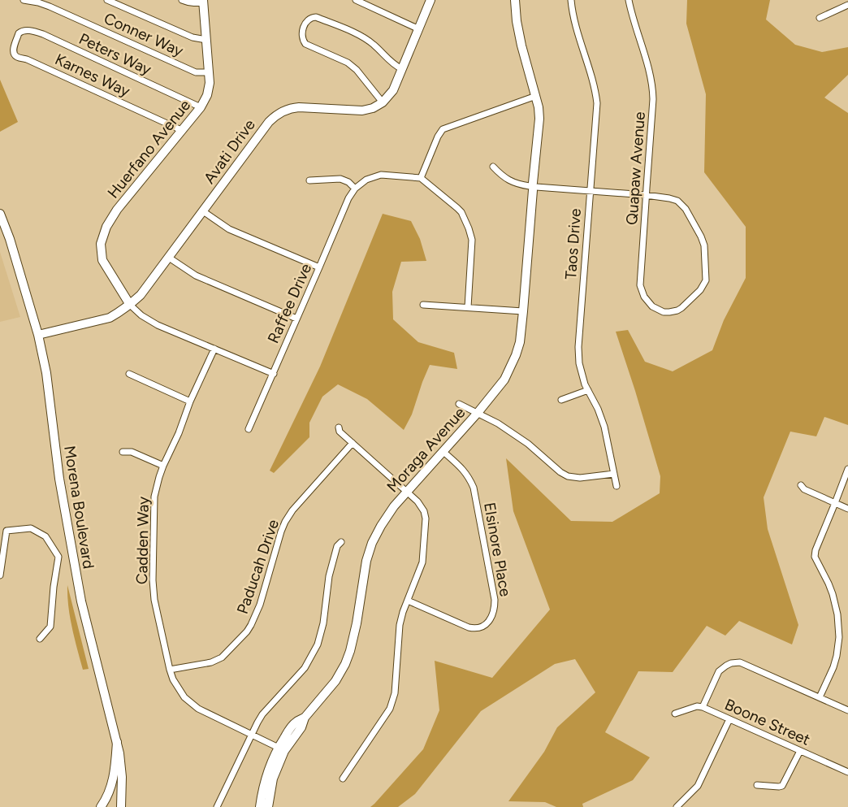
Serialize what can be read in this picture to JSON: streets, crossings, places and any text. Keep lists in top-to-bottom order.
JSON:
{
  "streets": {
    "main road": [
      "Huerfano Avenue",
      "Avati Drive",
      "Moraga Avenue",
      "Morena Boulevard"
    ],
    "street": [
      "Conner Way",
      "Peters Way",
      "Karnes Way",
      "Quapaw Avenue",
      "Taos Drive",
      "Raffee Drive",
      "Cadden Way",
      "Elsinore Place",
      "Paducah Drive",
      "Boone Street"
    ]
  },
  "crossings": [
    ["Conner Way", "Huerfano Avenue"],
    ["Peters Way", "Karnes Way"],
    ["Peters Way", "Huerfano Avenue"],
    ["Karnes Way", "Huerfano Avenue"],
    ["Huerfano Avenue", "Avati Drive"],
    ["Avati Drive", "Morena Boulevard"],
    ["Moraga Avenue", "Cadden Way"],
    ["Moraga Avenue", "Elsinore Place"],
    ["Cadden Way", "Paducah Drive"]
  ]
}
